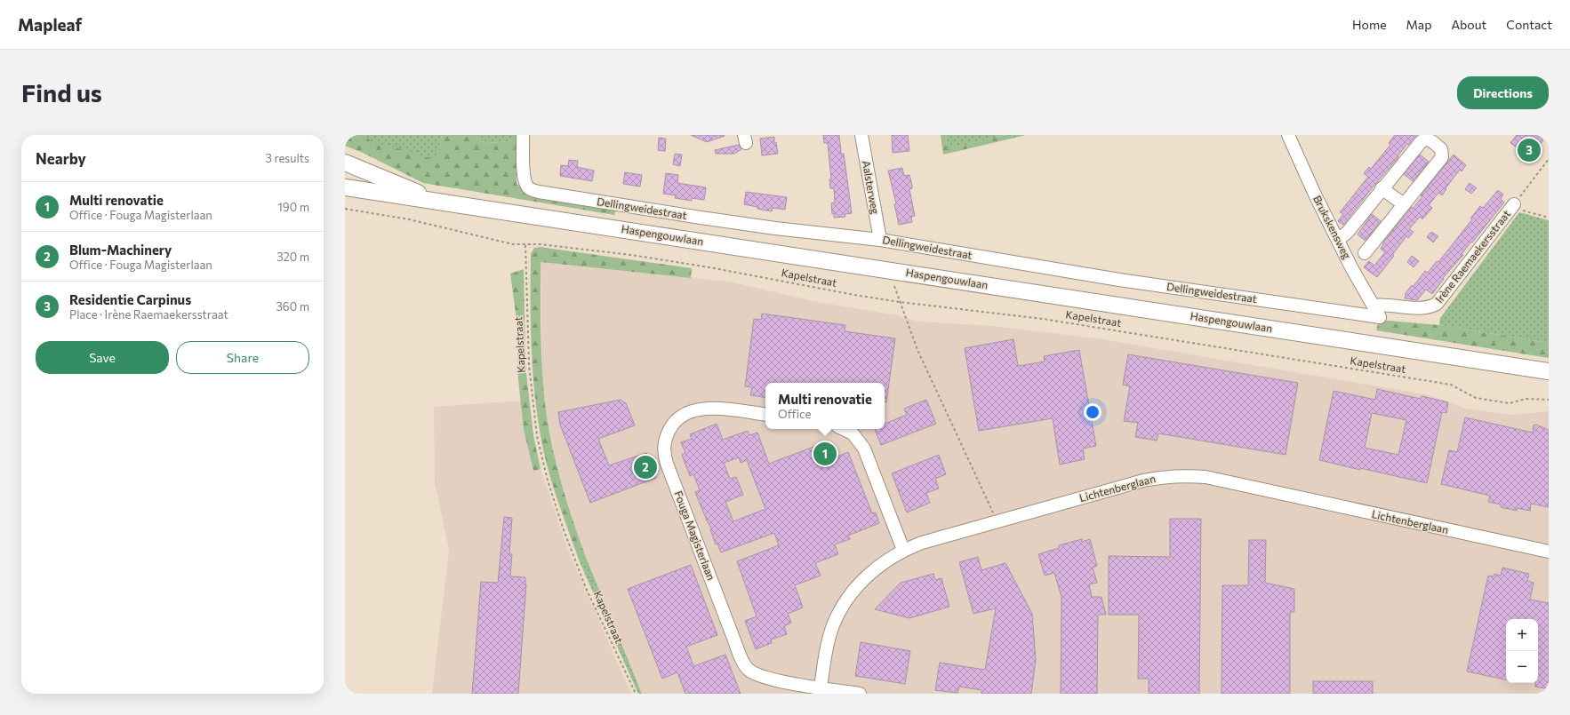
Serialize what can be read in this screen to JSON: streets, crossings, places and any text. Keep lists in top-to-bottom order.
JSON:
{
  "streets": {
    "main road": ["Haspengouwlaan"],
    "street": [
      "Aalsterweg",
      "Dellingweidestraat",
      "Brukskensweg",
      "Irène Raemaekersstraat",
      "Lichtenberglaan",
      "Fouga Magisterlaan"
    ],
    "path": ["Kapelstraat"]
  },
  "crossings": [
    ["Aalsterweg", "Dellingweidestraat"],
    ["Dellingweidestraat", "Brukskensweg"],
    ["Brukskensweg", "Irène Raemaekersstraat"],
    ["Lichtenberglaan", "Fouga Magisterlaan"]
  ],
  "page": {
    "header": "Mapleaf",
    "nav": [
      "Home",
      "Map",
      "About",
      "Contact"
    ],
    "buttons": [
      "Directions",
      ["Save", "Share"]
    ],
    "title": "Find us",
    "heading": ["Nearby", "3 results"],
    "pins": ["3", "1", "2"],
    "list": [
      {
        "mark": "1",
        "name": "Multi renovatie",
        "note": "Office · Fouga Magisterlaan",
        "value": "190 m"
      },
      {
        "mark": "2",
        "name": "Blum-Machinery",
        "note": "Office · Fouga Magisterlaan",
        "value": "320 m"
      },
      {
        "mark": "3",
        "name": "Residentie Carpinus",
        "note": "Place · Irène Raemaekersstraat",
        "value": "360 m"
      }
    ],
    "popup": ["Multi renovatie", "Office"],
    "map_buttons": ["+", "−"]
  }
}
